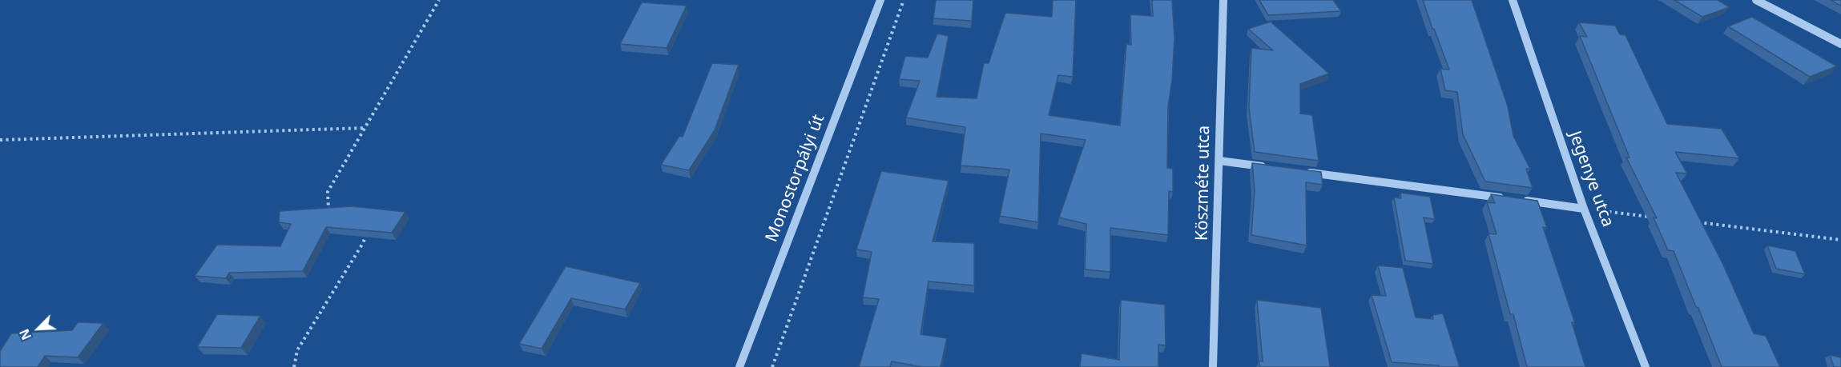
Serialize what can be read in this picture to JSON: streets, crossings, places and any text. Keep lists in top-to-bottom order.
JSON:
{
  "streets": {
    "street": ["Monostorpályi út", "Jegenye utca", "Köszméte utca"]
  },
  "north": "bottom left"
}
